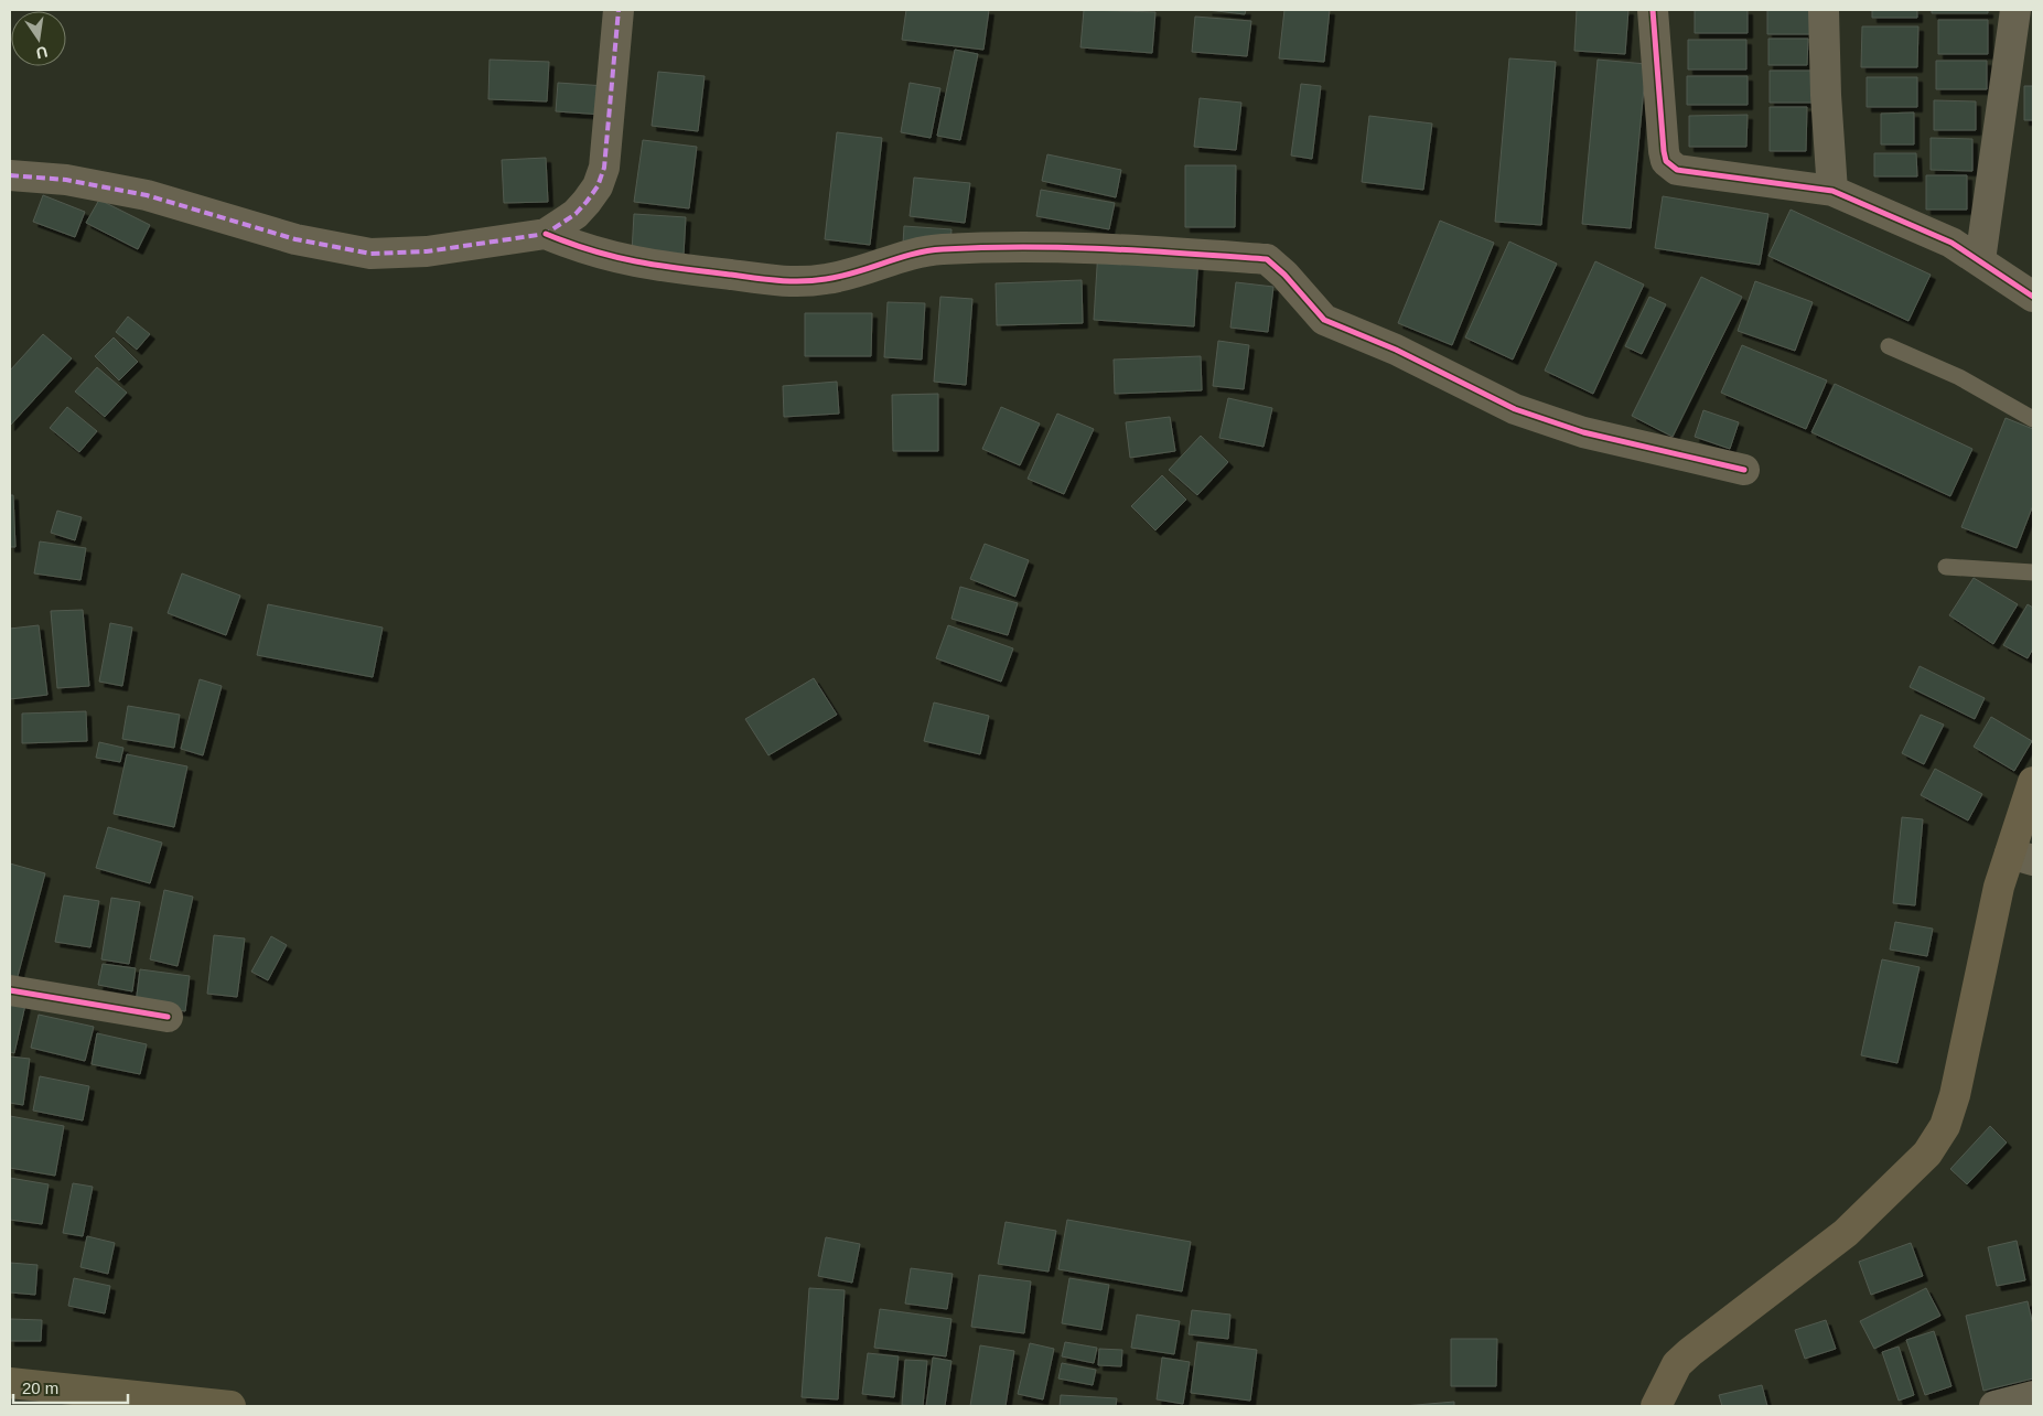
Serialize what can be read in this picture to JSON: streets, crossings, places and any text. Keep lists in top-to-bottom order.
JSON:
{
  "scale_bar": "20 m",
  "north": "bottom"
}
